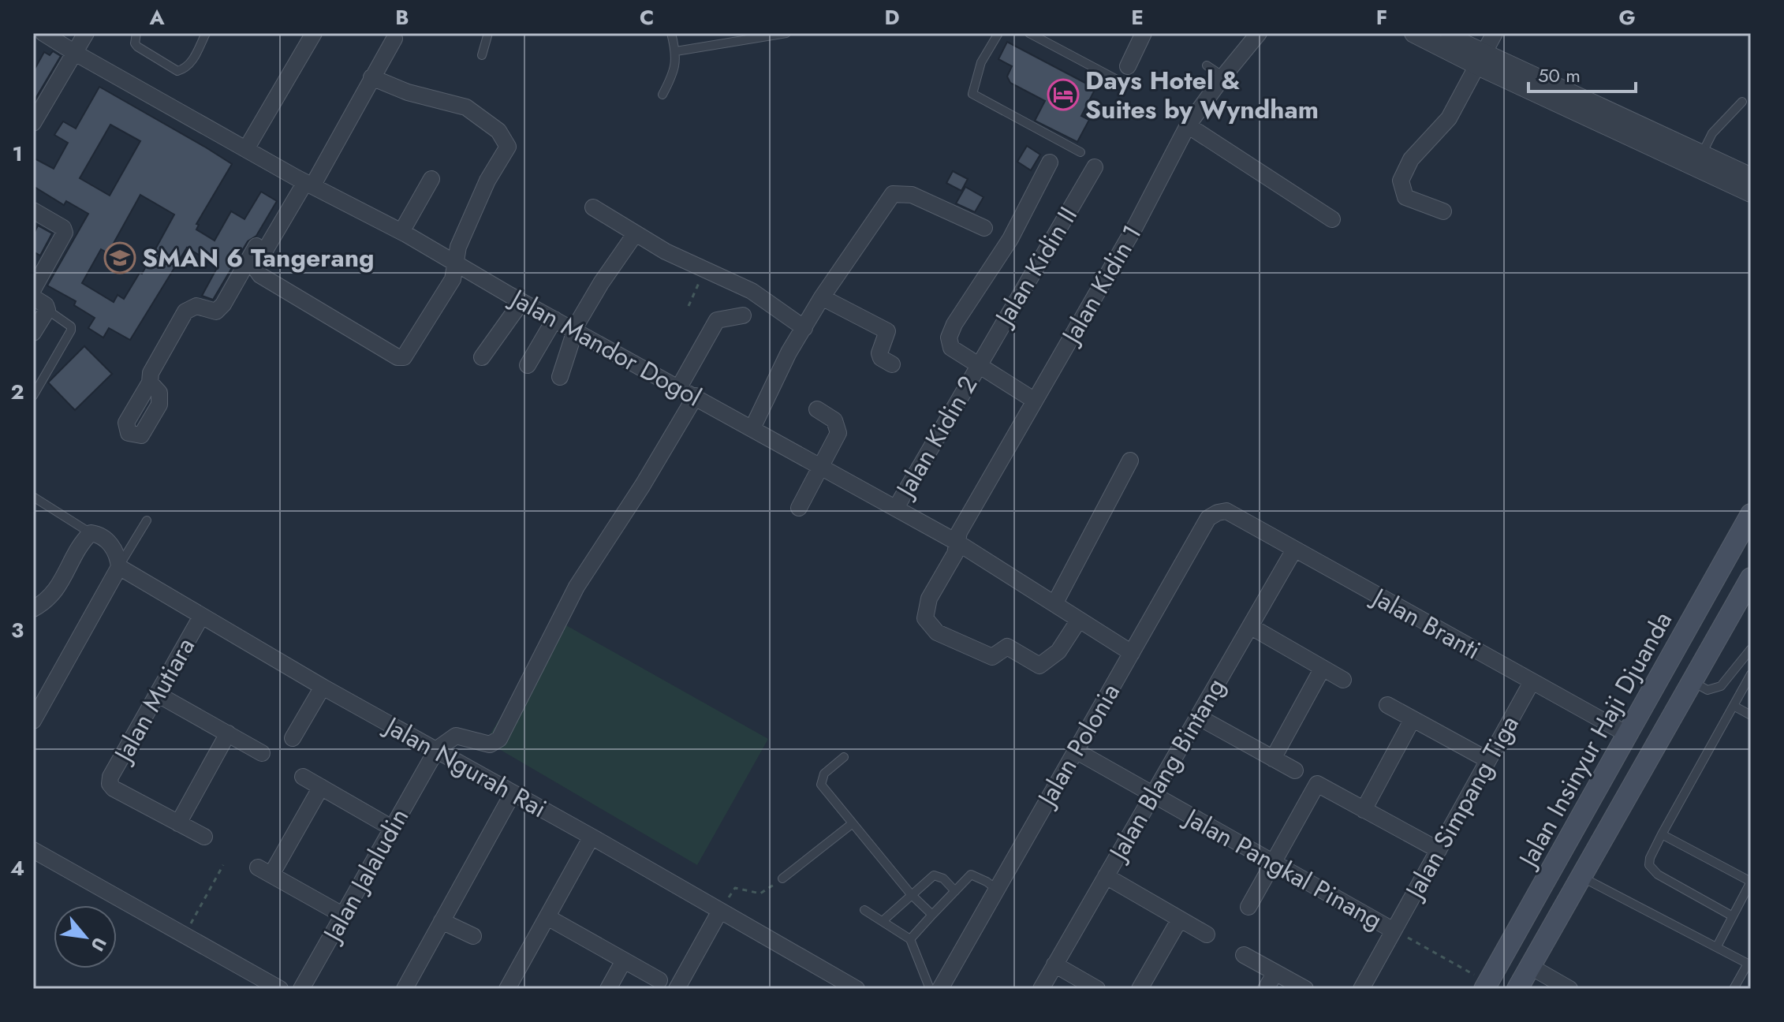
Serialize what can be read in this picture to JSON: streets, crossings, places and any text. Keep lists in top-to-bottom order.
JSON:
{
  "streets": {
    "main road": ["Jalan Insinyur Haji Djuanda"],
    "street": [
      "Jalan Kidin II",
      "Jalan Kidin 1",
      "Jalan Mandor Dogol",
      "Jalan Kidin 2",
      "Jalan Branti",
      "Jalan Mutiara",
      "Jalan Polonia",
      "Jalan Ngurah Rai",
      "Jalan Blang Bintang",
      "Jalan Simpang Tiga",
      "Jalan Pangkal Pinang",
      "Jalan Jalaludin"
    ]
  },
  "crossings": [
    ["Jalan Kidin II", "Jalan Kidin 2"],
    ["Jalan Kidin 1", "Jalan Mandor Dogol"],
    ["Jalan Mandor Dogol", "Jalan Kidin 2"],
    ["Jalan Mandor Dogol", "Jalan Polonia"],
    ["Jalan Branti", "Jalan Insinyur Haji Djuanda"],
    ["Jalan Branti", "Jalan Polonia"],
    ["Jalan Branti", "Jalan Blang Bintang"],
    ["Jalan Branti", "Jalan Simpang Tiga"],
    ["Jalan Mutiara", "Jalan Ngurah Rai"],
    ["Jalan Polonia", "Jalan Pangkal Pinang"],
    ["Jalan Ngurah Rai", "Jalan Jalaludin"],
    ["Jalan Blang Bintang", "Jalan Pangkal Pinang"],
    ["Jalan Simpang Tiga", "Jalan Pangkal Pinang"]
  ],
  "places": {
    "hotel": ["Days Hotel & Suites by Wyndham"],
    "school or university": ["SMAN 6 Tangerang"]
  },
  "scale_bar": "50 m",
  "north": "bottom right",
  "grid": {
    "columns": [
      "A",
      "B",
      "C",
      "D",
      "E",
      "F",
      "G"
    ],
    "rows": [
      "1",
      "2",
      "3",
      "4"
    ]
  }
}
